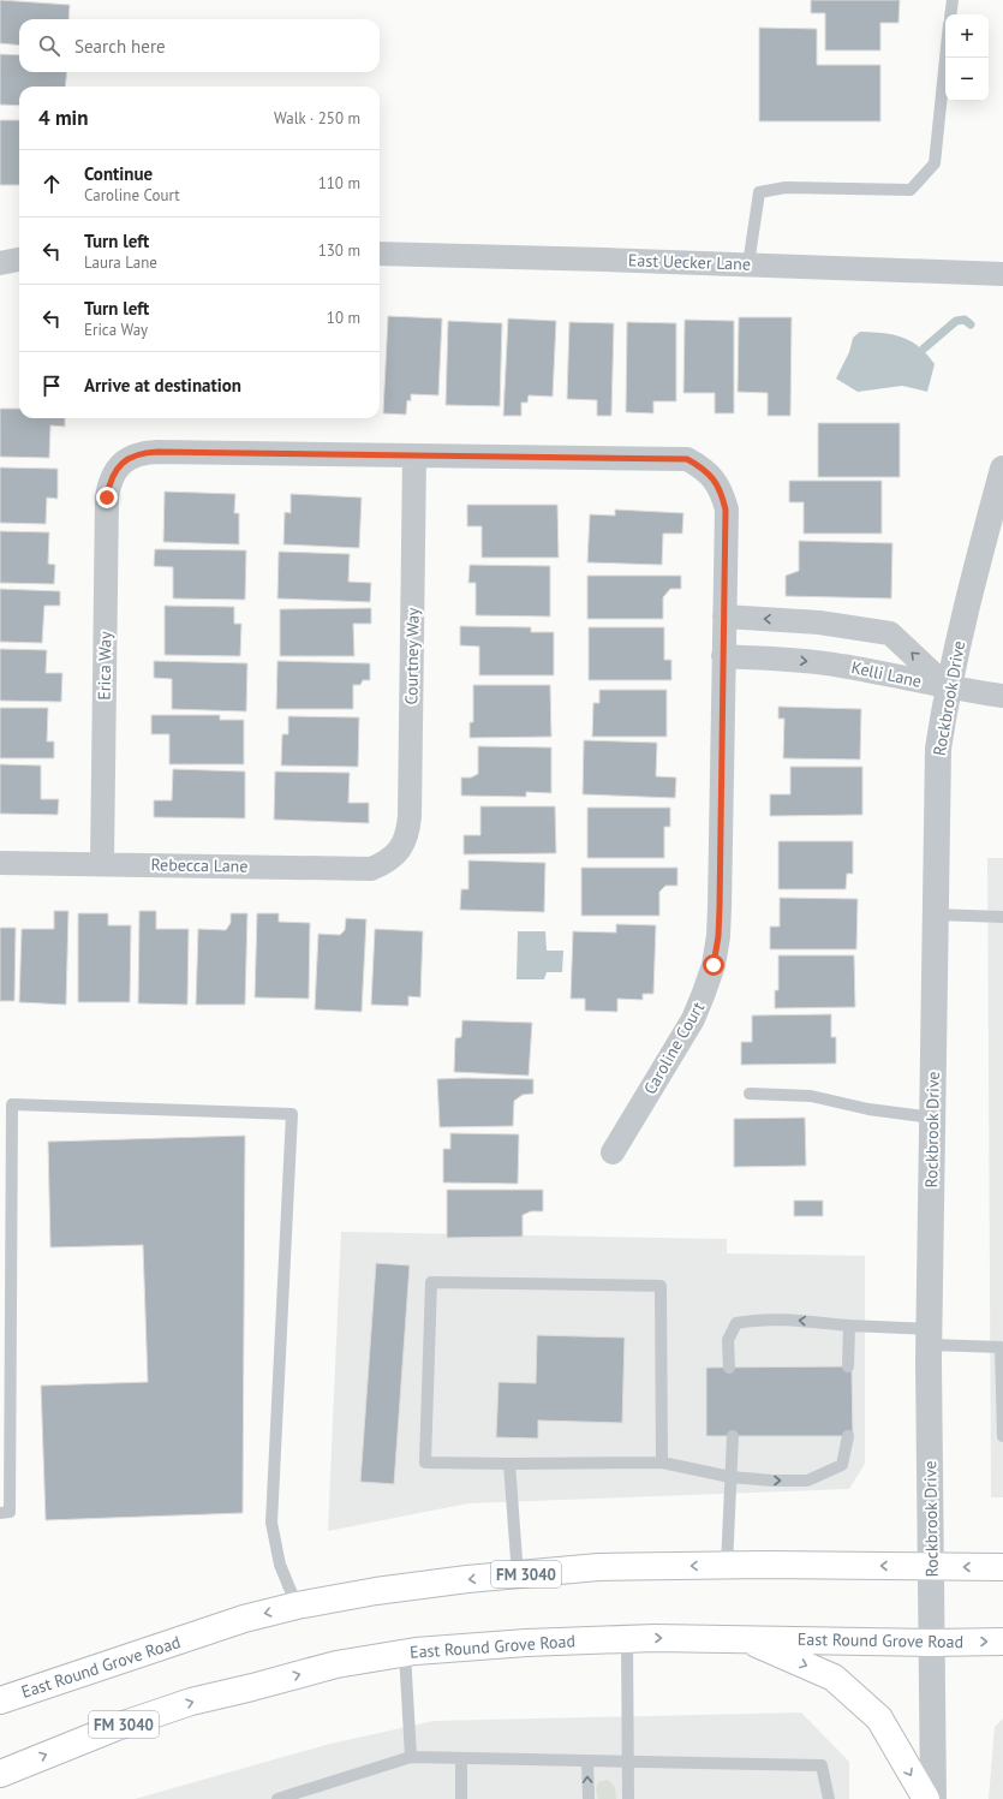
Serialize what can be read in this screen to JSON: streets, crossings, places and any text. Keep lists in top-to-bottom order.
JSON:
{
  "streets": {
    "main road": ["FM 3040", "East Round Grove Road"],
    "street": [
      "East Uecker Lane",
      "Courtney Way",
      "Erica Way",
      "Kelli Lane",
      "Rockbrook Drive",
      "Rebecca Lane",
      "Caroline Court"
    ]
  },
  "crossings": [
    ["Courtney Way", "Erica Way"],
    ["Courtney Way", "Rebecca Lane"],
    ["Courtney Way", "Caroline Court"],
    ["Erica Way", "Rebecca Lane"],
    ["Erica Way", "Caroline Court"],
    ["Kelli Lane", "Rockbrook Drive"],
    ["Kelli Lane", "Caroline Court"],
    ["Rockbrook Drive", "East Round Grove Road"]
  ],
  "page": {
    "map_buttons": ["+", "−"],
    "search": "Search here",
    "heading": ["4 min", "Walk · 250 m"],
    "list": [
      ["Continue", "Caroline Court", "110 m"],
      ["Turn left", "Laura Lane", "130 m"],
      ["Turn left", "Erica Way", "10 m"],
      "Arrive at destination"
    ]
  }
}
